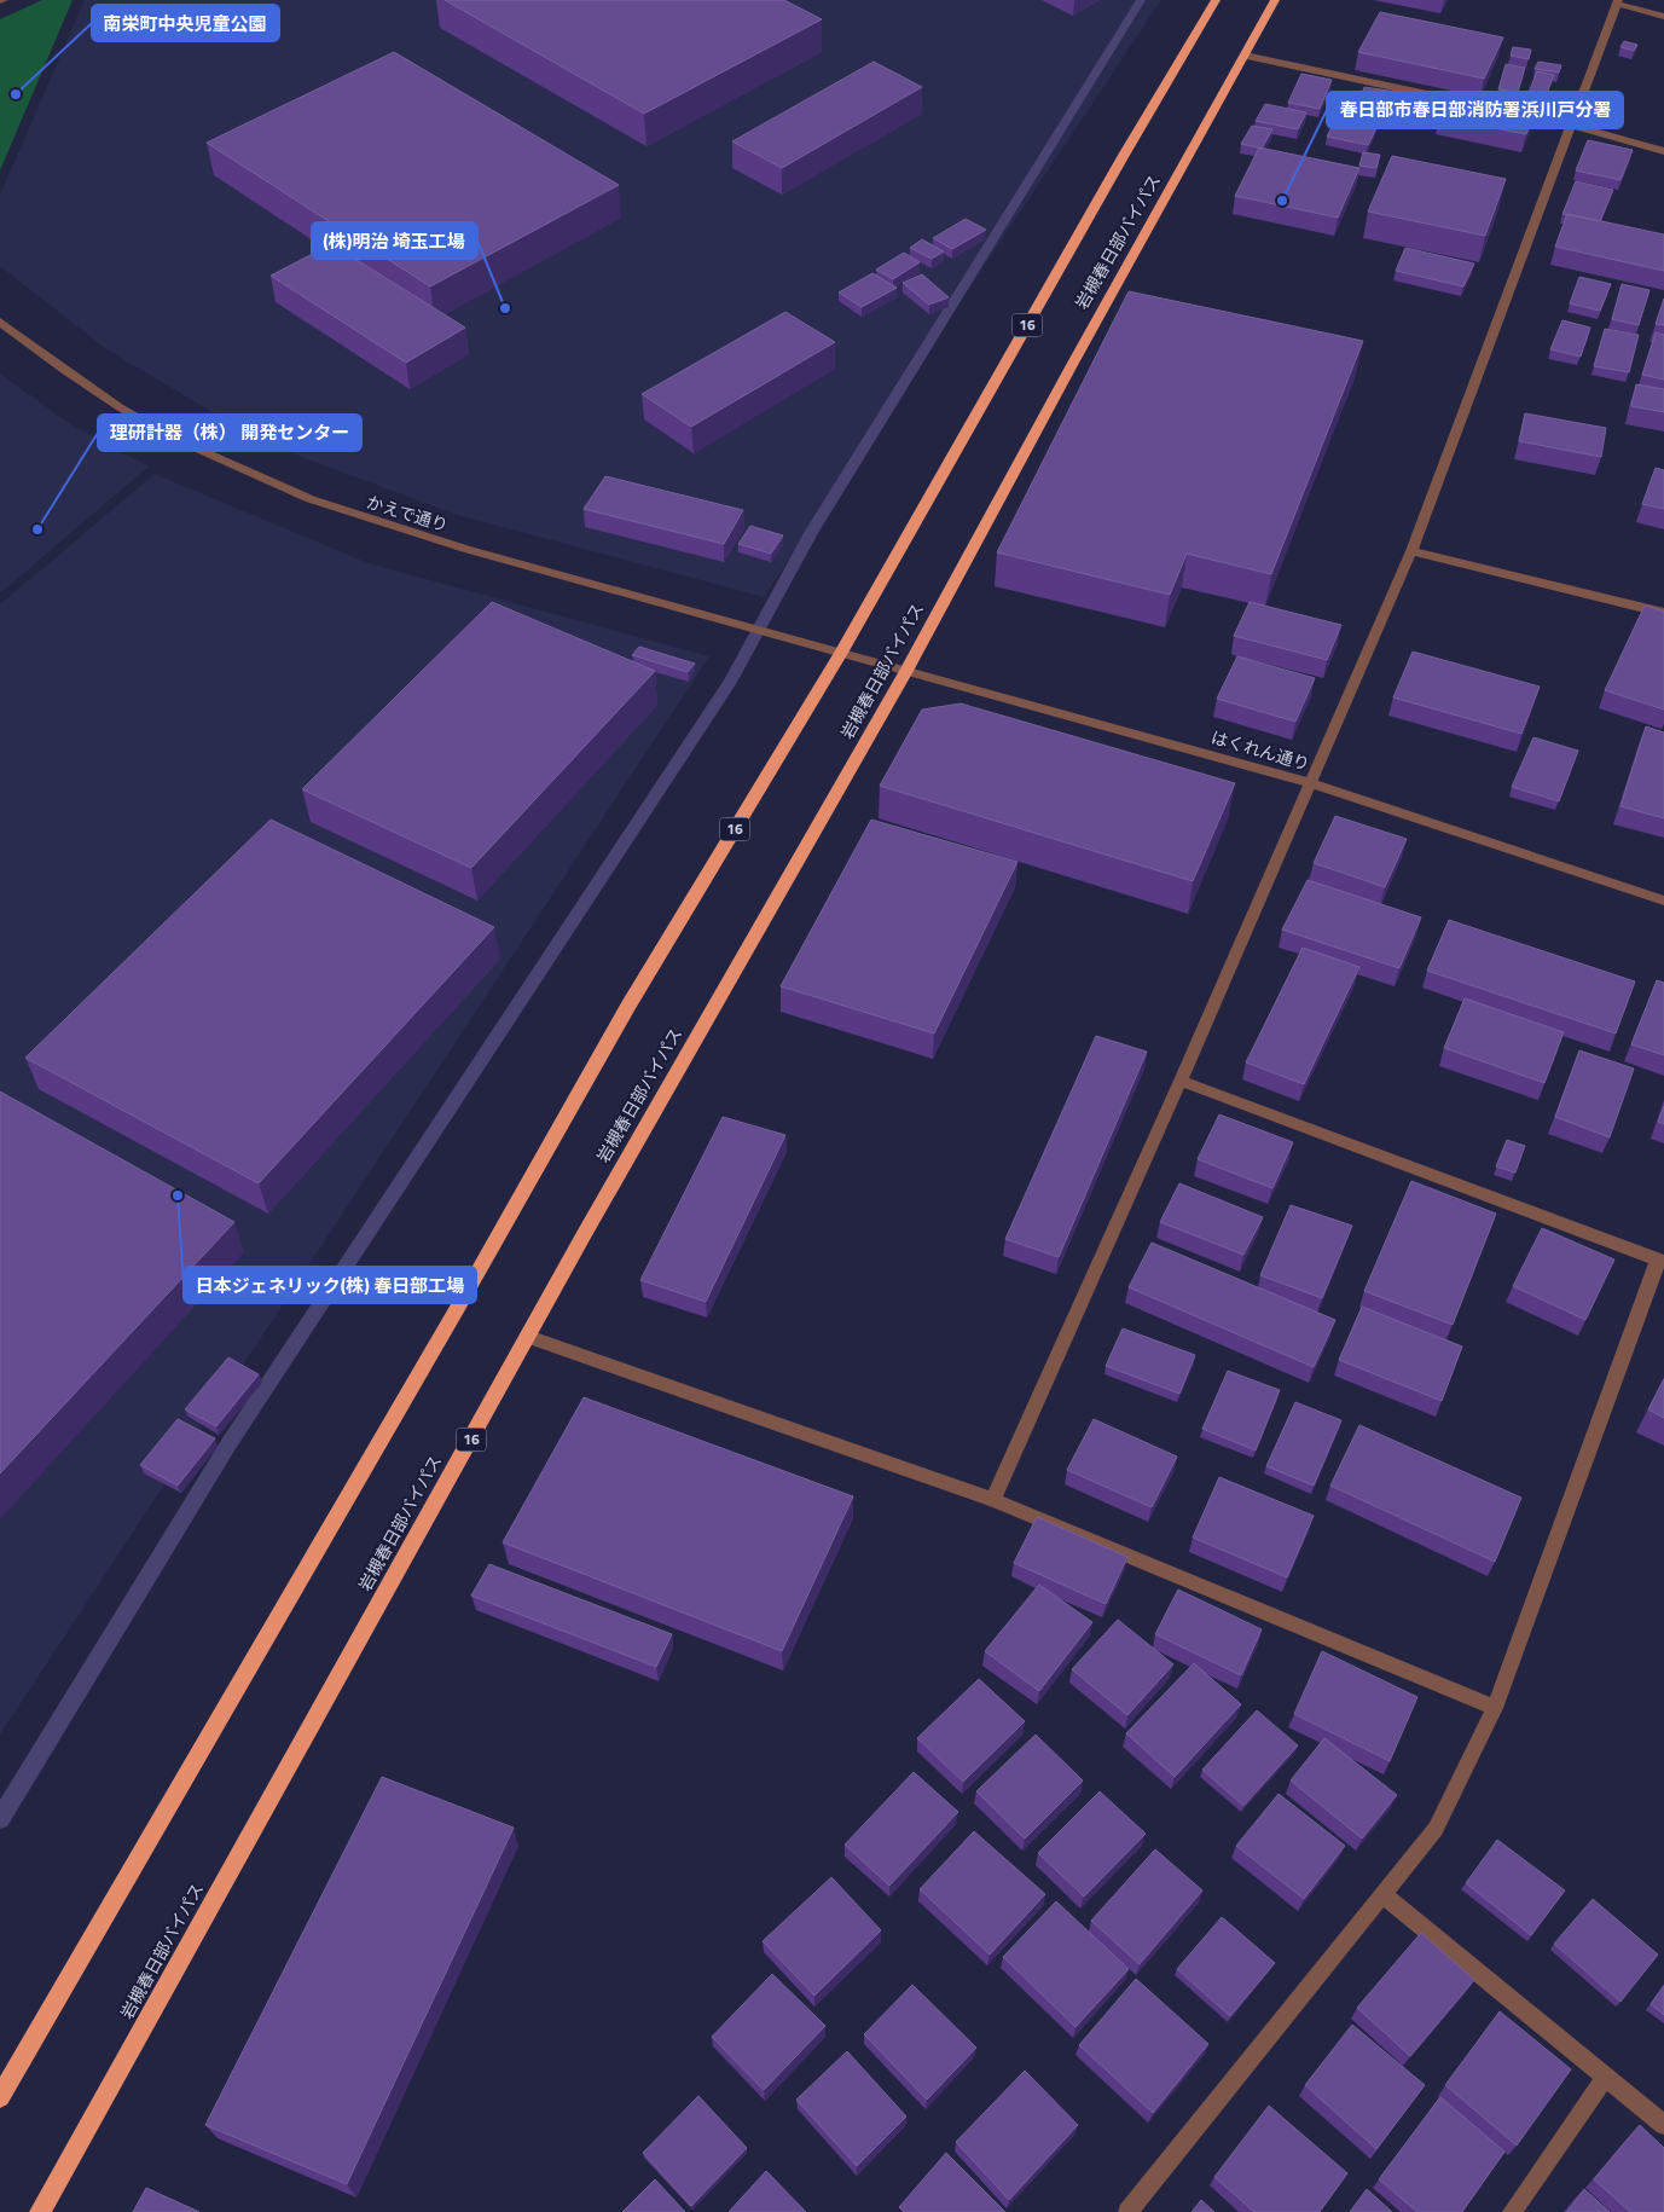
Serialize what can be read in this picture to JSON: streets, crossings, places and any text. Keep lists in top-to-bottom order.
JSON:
{
  "streets": {
    "highway": ["岩槻春日部バイパス", "16"],
    "street": ["かえで通り", "はくれん通り"]
  },
  "crossings": [
    ["岩槻春日部バイパス", "はくれん通り"],
    ["16", "かえで通り"],
    ["16", "はくれん通り"],
    ["かえで通り", "はくれん通り"]
  ],
  "places": [
    "南栄町中央児童公園",
    "春日部市春日部消防署浜川戸分署",
    "(株)明治 埼玉工場",
    "理研計器（株） 開発センター",
    "日本ジェネリック(株) 春日部工場"
  ]
}
